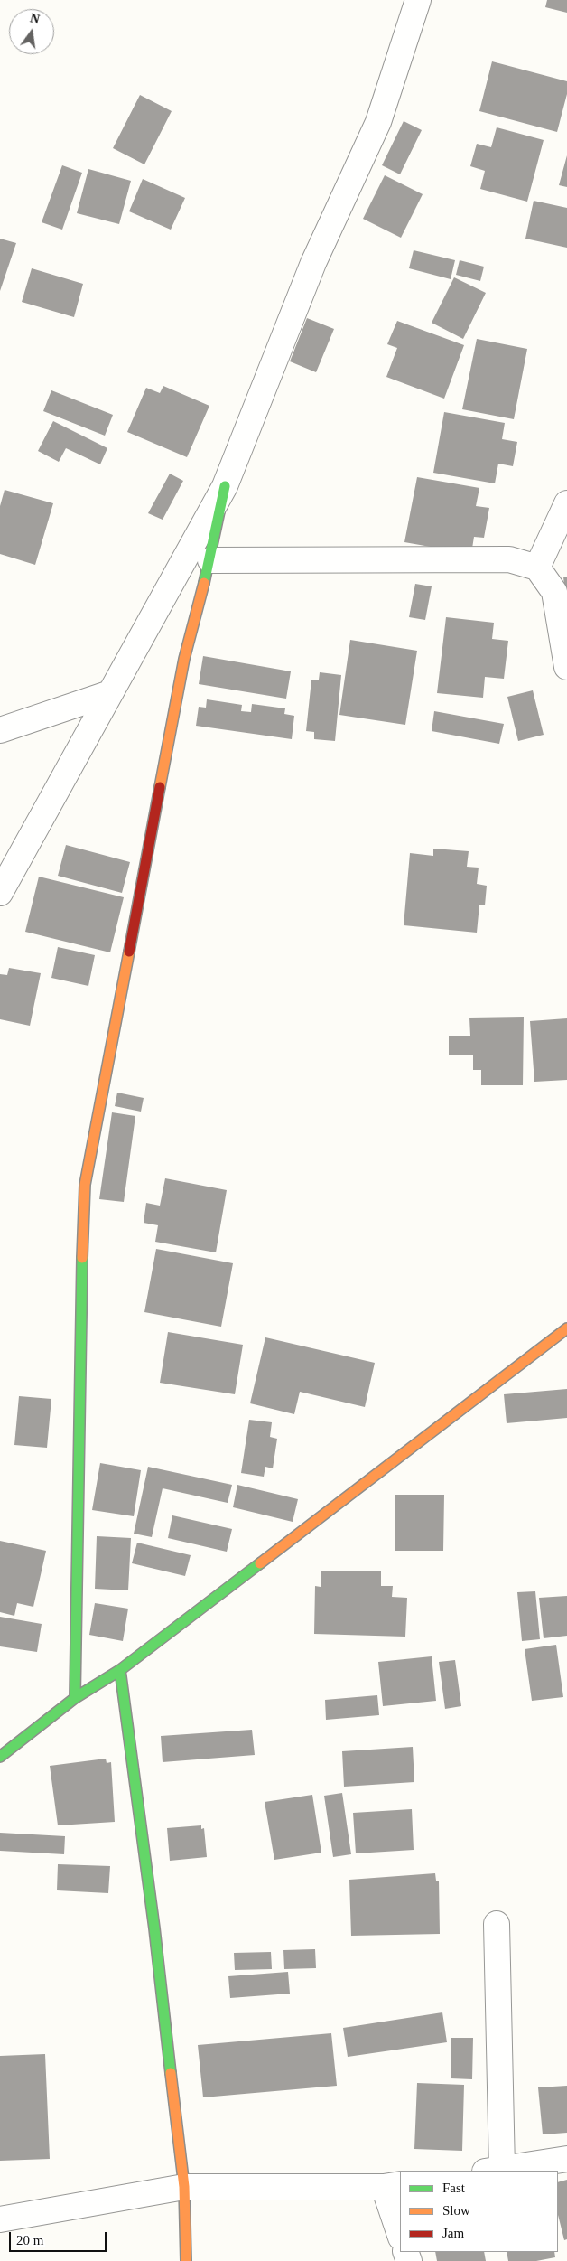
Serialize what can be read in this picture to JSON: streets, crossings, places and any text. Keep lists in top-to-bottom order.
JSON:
{
  "legend": ["Fast", "Slow", "Jam"],
  "scale_bar": "20 m",
  "north": "top"
}
